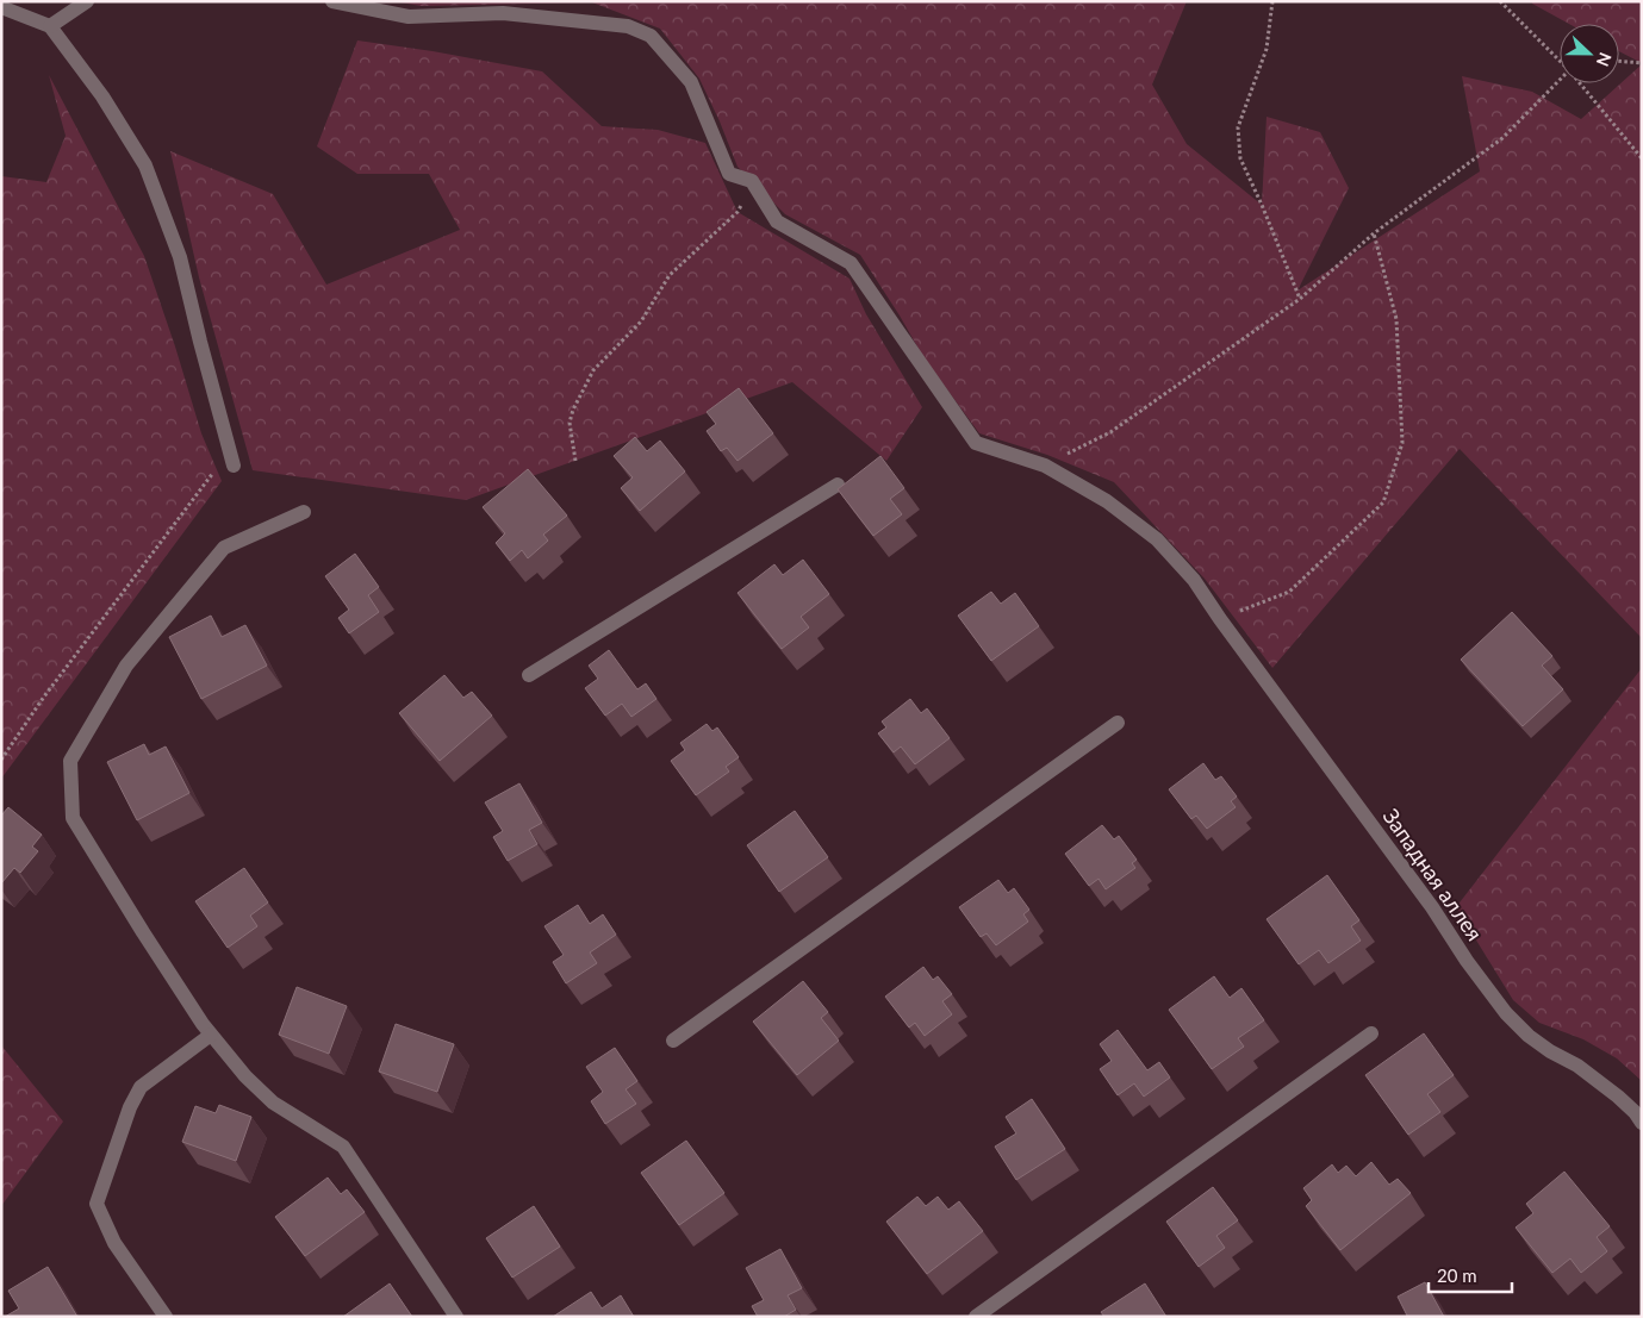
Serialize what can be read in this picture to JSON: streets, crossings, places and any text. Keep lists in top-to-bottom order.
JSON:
{
  "streets": {
    "street": ["Западная аллея"]
  },
  "scale_bar": "20 m",
  "north": "right"
}
